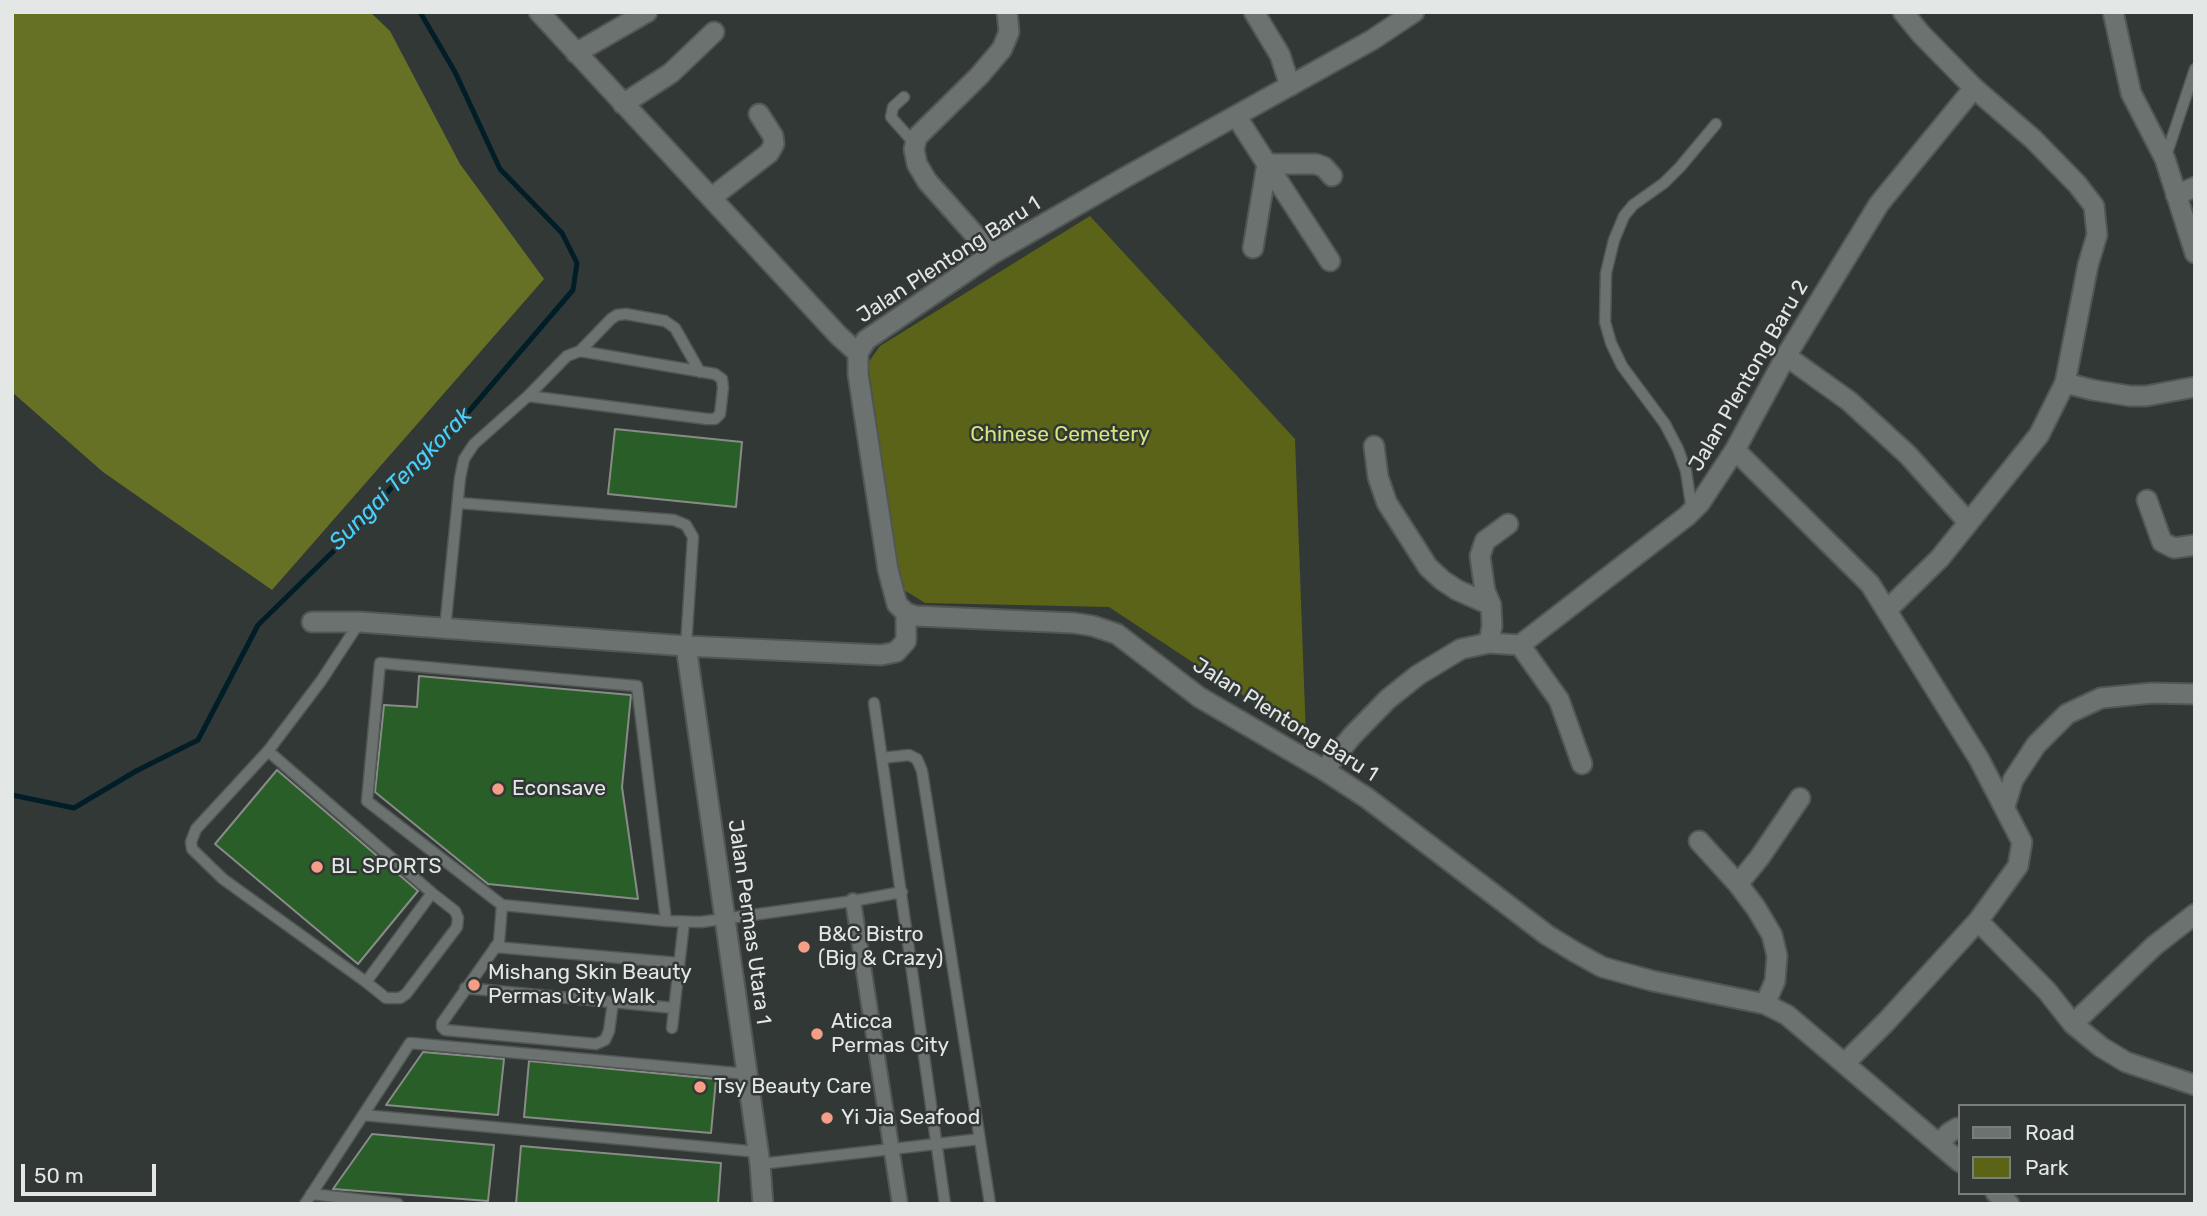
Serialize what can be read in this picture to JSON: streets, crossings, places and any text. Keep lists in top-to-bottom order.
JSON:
{
  "streets": {
    "street": ["Jalan Plentong Baru 1", "Jalan Plentong Baru 2", "Jalan Permas Utara 1"]
  },
  "water": ["Sungai Tengkorak"],
  "parks": ["Chinese Cemetery"],
  "places": [
    "Econsave",
    "BL SPORTS",
    "B&C Bistro (Big & Crazy)",
    "Mishang Skin Beauty Permas City Walk",
    "Aticca Permas City",
    "Tsy Beauty Care",
    "Yi Jia Seafood"
  ],
  "legend": ["Road", "Park"],
  "scale_bar": "50 m"
}
